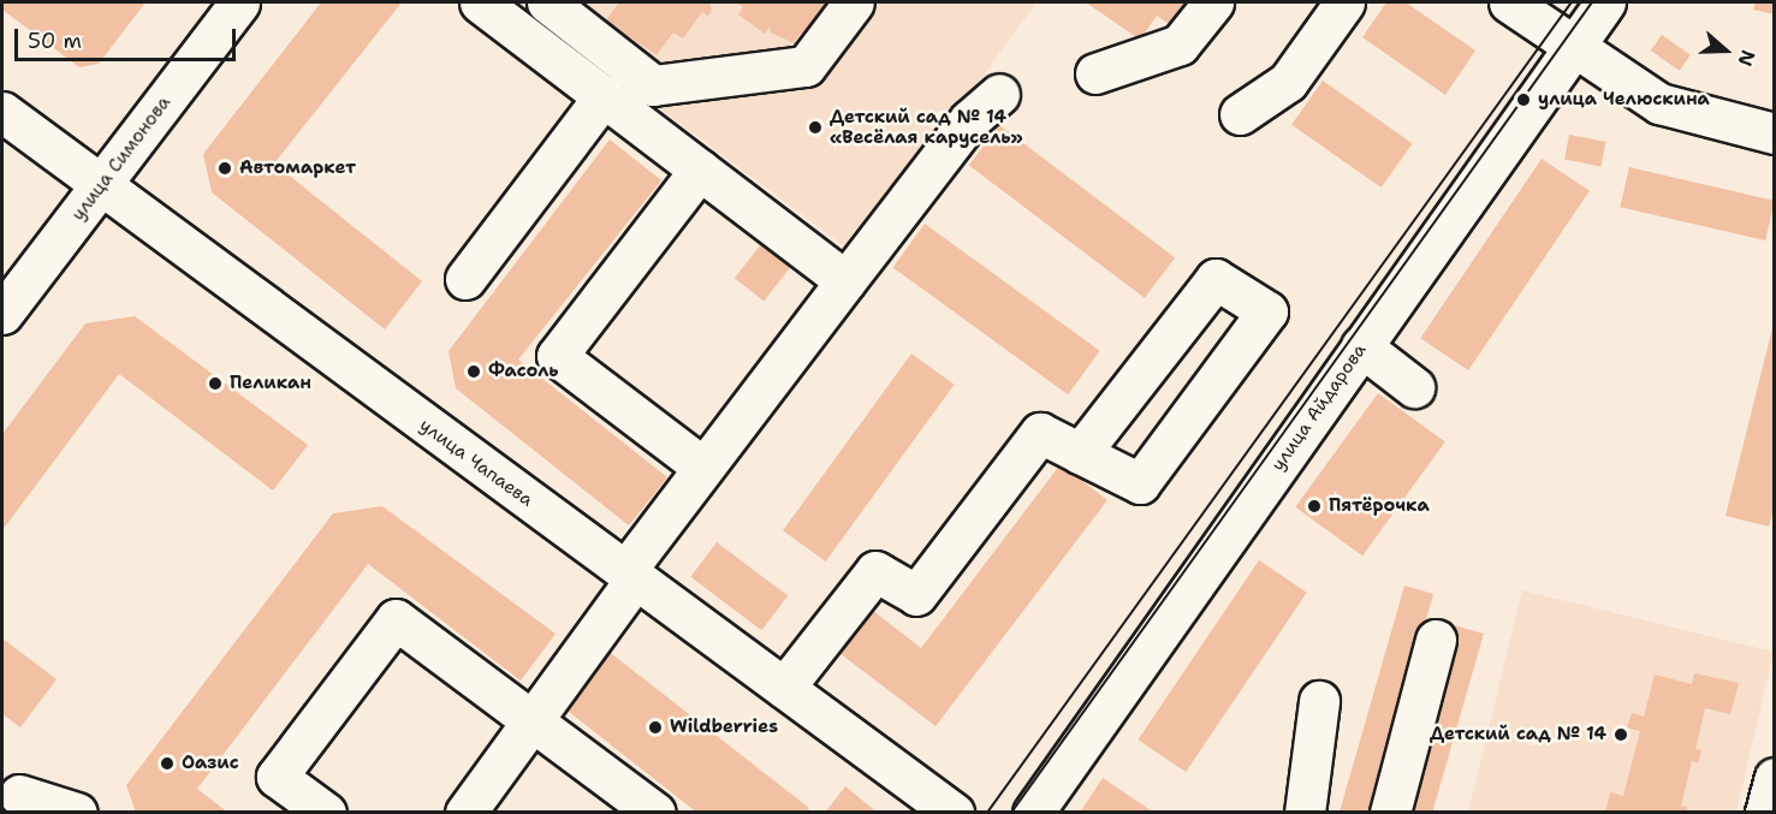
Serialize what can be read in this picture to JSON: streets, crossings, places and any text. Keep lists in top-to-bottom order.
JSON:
{
  "streets": {
    "street": ["улица Симонова", "улица Айдарова", "улица Чапаева"]
  },
  "crossings": [
    ["улица Симонова", "улица Чапаева"]
  ],
  "places": [
    "улица Челюскина",
    "Детский сад № 14 «Весёлая карусель»",
    "Автомаркет",
    "Фасоль",
    "Пеликан",
    "Пятёрочка",
    "Wildberries",
    "Детский сад № 14",
    "Оазис"
  ],
  "scale_bar": "50 m",
  "north": "right"
}
